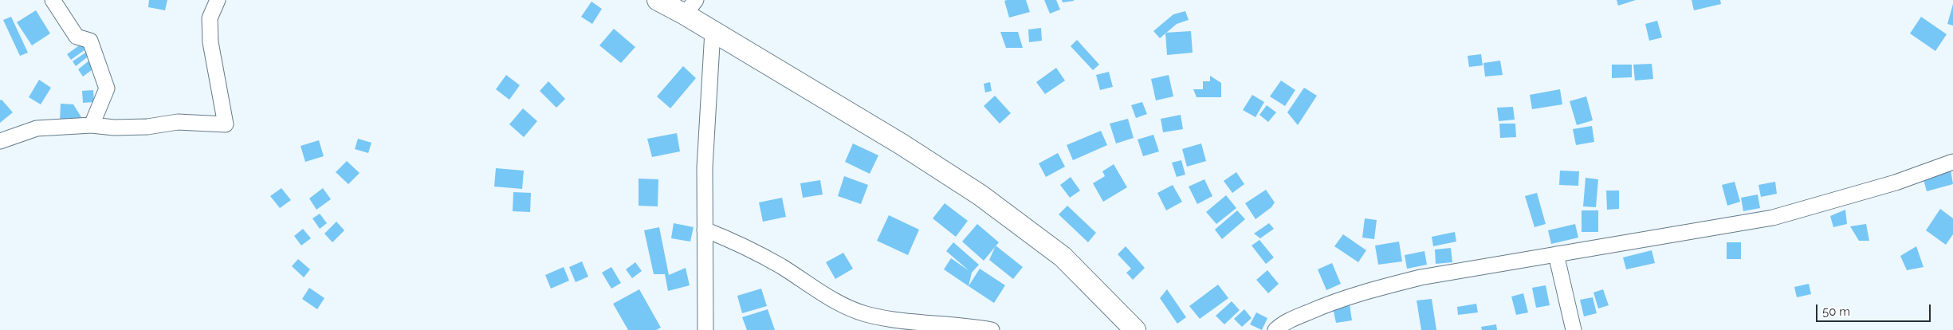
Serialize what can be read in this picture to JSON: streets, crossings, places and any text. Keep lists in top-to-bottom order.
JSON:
{
  "scale_bar": "50 m"
}
